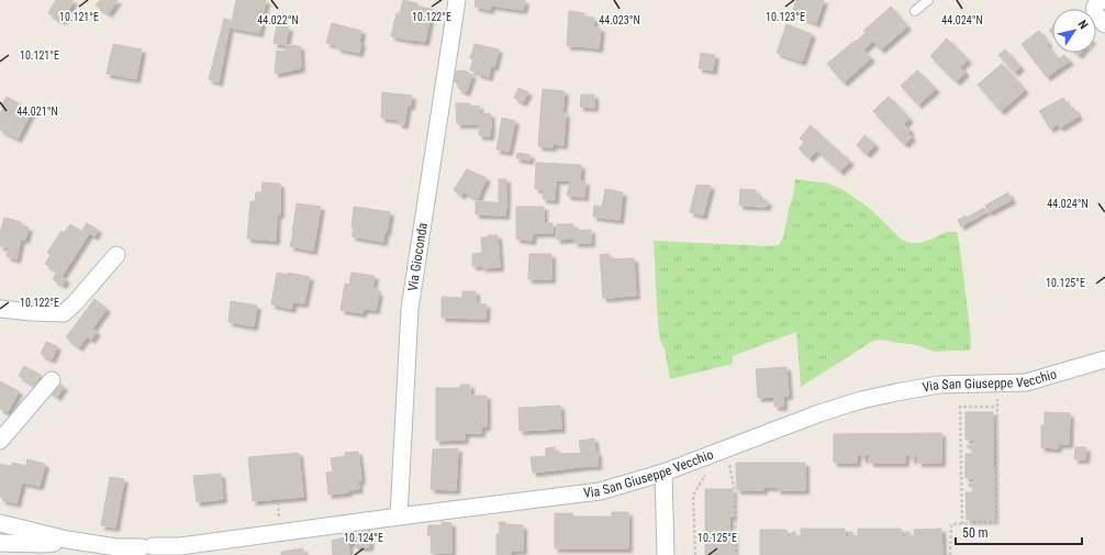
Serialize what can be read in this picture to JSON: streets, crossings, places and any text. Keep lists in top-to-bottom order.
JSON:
{
  "streets": {
    "street": ["Via Gioconda", "Via San Giuseppe Vecchio"]
  },
  "crossings": [
    ["Via Gioconda", "Via San Giuseppe Vecchio"]
  ],
  "scale_bar": "50 m",
  "north": "top right",
  "coordinates": [
    "10.121°E",
    "10.122°E",
    "10.123°E",
    "44.022°N",
    "44.023°N",
    "44.024°N",
    "44.021°N",
    "10.125°E",
    "10.124°E"
  ]
}
